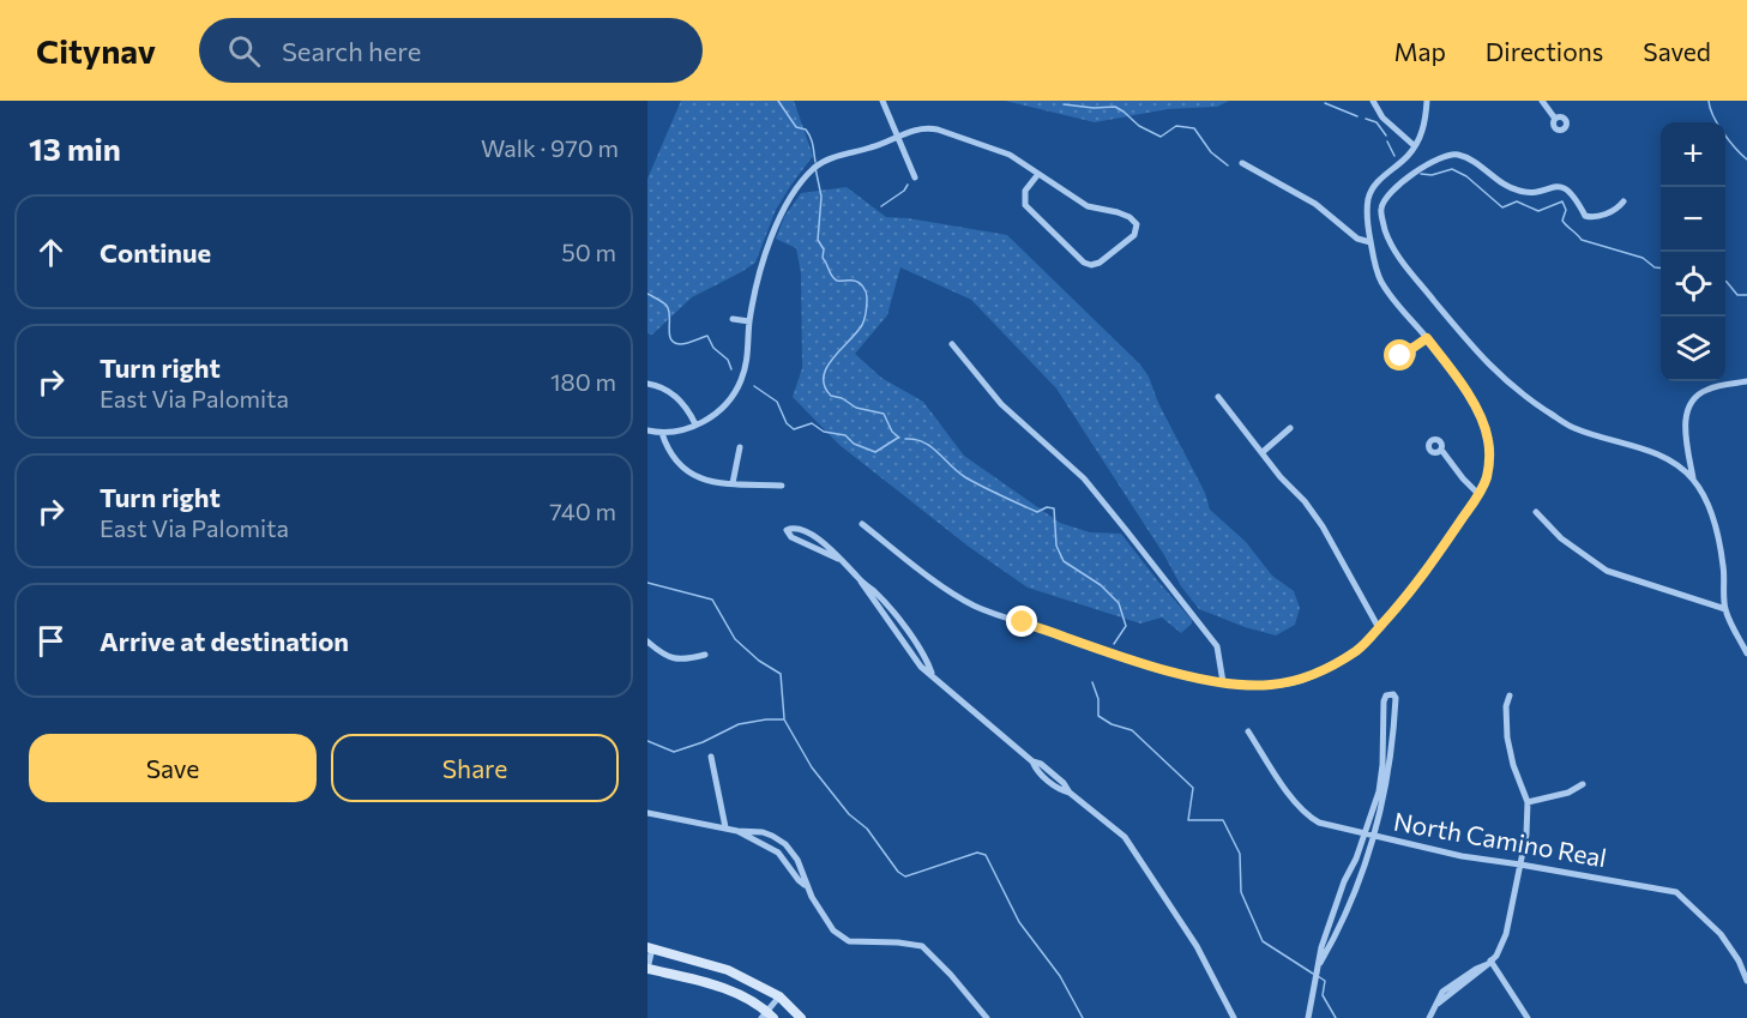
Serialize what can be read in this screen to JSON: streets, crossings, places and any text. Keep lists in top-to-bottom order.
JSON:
{
  "streets": {
    "street": ["North Camino Real"]
  },
  "page": {
    "header": "Citynav",
    "search": "Search here",
    "nav": ["Map", "Directions", "Saved"],
    "heading": ["13 min", "Walk · 970 m"],
    "map_buttons": ["+", "−"],
    "list": [
      ["Continue", "50 m"],
      ["Turn right", "East Via Palomita", "180 m"],
      ["Turn right", "East Via Palomita", "740 m"],
      "Arrive at destination"
    ],
    "buttons": ["Save", "Share"]
  }
}
